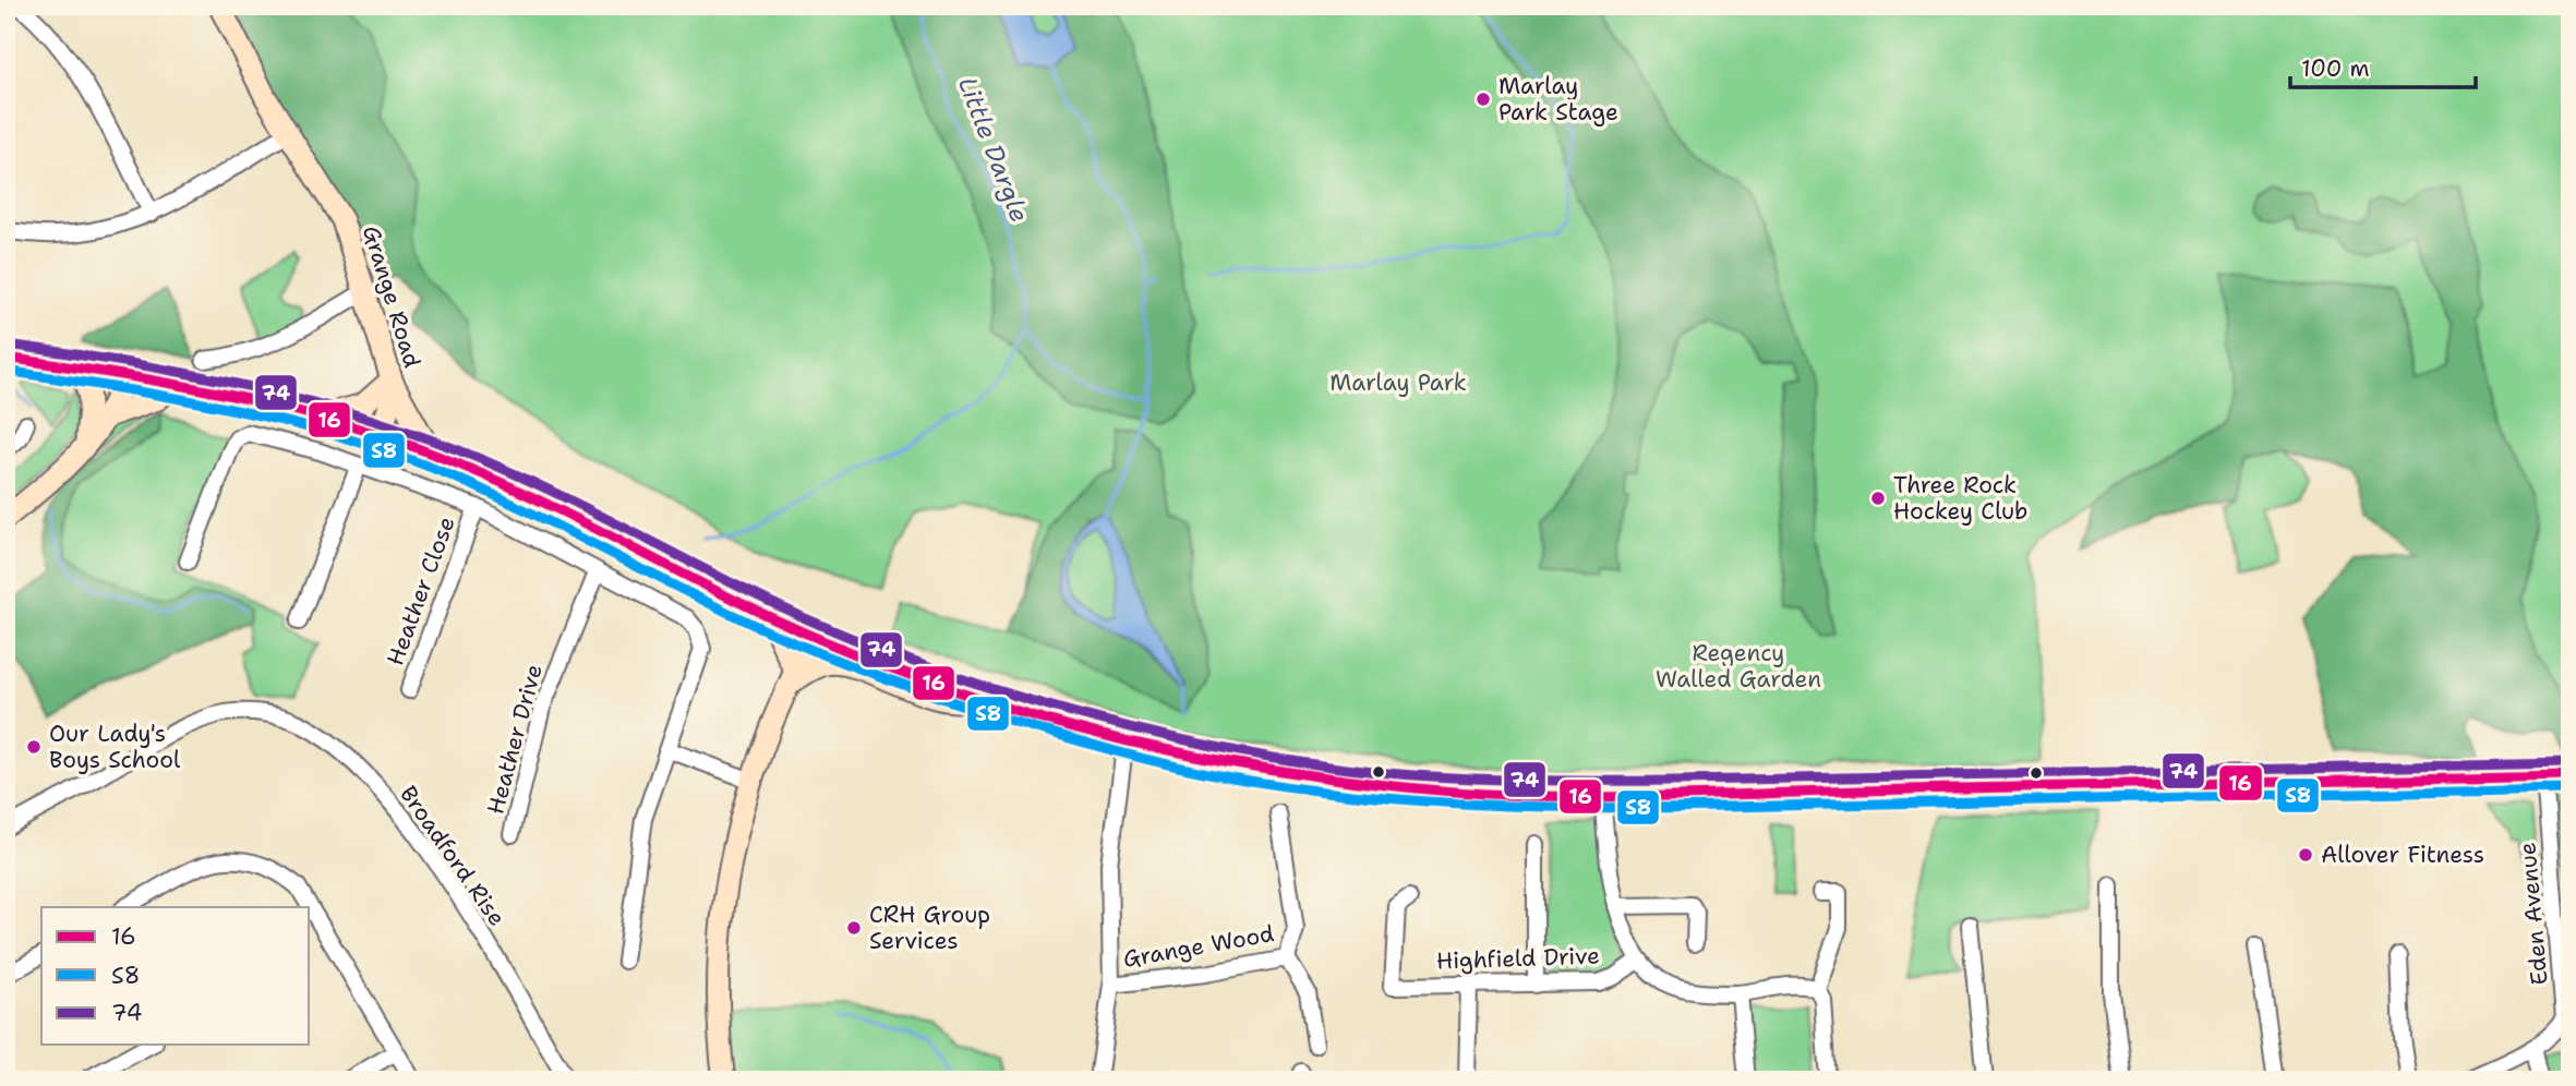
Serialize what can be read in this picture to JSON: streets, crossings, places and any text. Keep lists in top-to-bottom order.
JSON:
{
  "streets": {
    "main road": ["Grange Road"],
    "street": [
      "Heather Close",
      "Heather Drive",
      "Broadford Rise",
      "Eden Avenue",
      "Grange Wood",
      "Highfield Drive"
    ]
  },
  "water": ["Little Dargle"],
  "parks": ["Marlay Park", "Regency Walled Garden"],
  "places": [
    "Marlay Park Stage",
    "Three Rock Hockey Club",
    "Our Lady's Boys School",
    "Allover Fitness",
    "CRH Group Services"
  ],
  "lines": ["transit line 74", "transit line 16", "transit line S8"],
  "legend": ["16", "S8", "74"],
  "scale_bar": "100 m"
}
